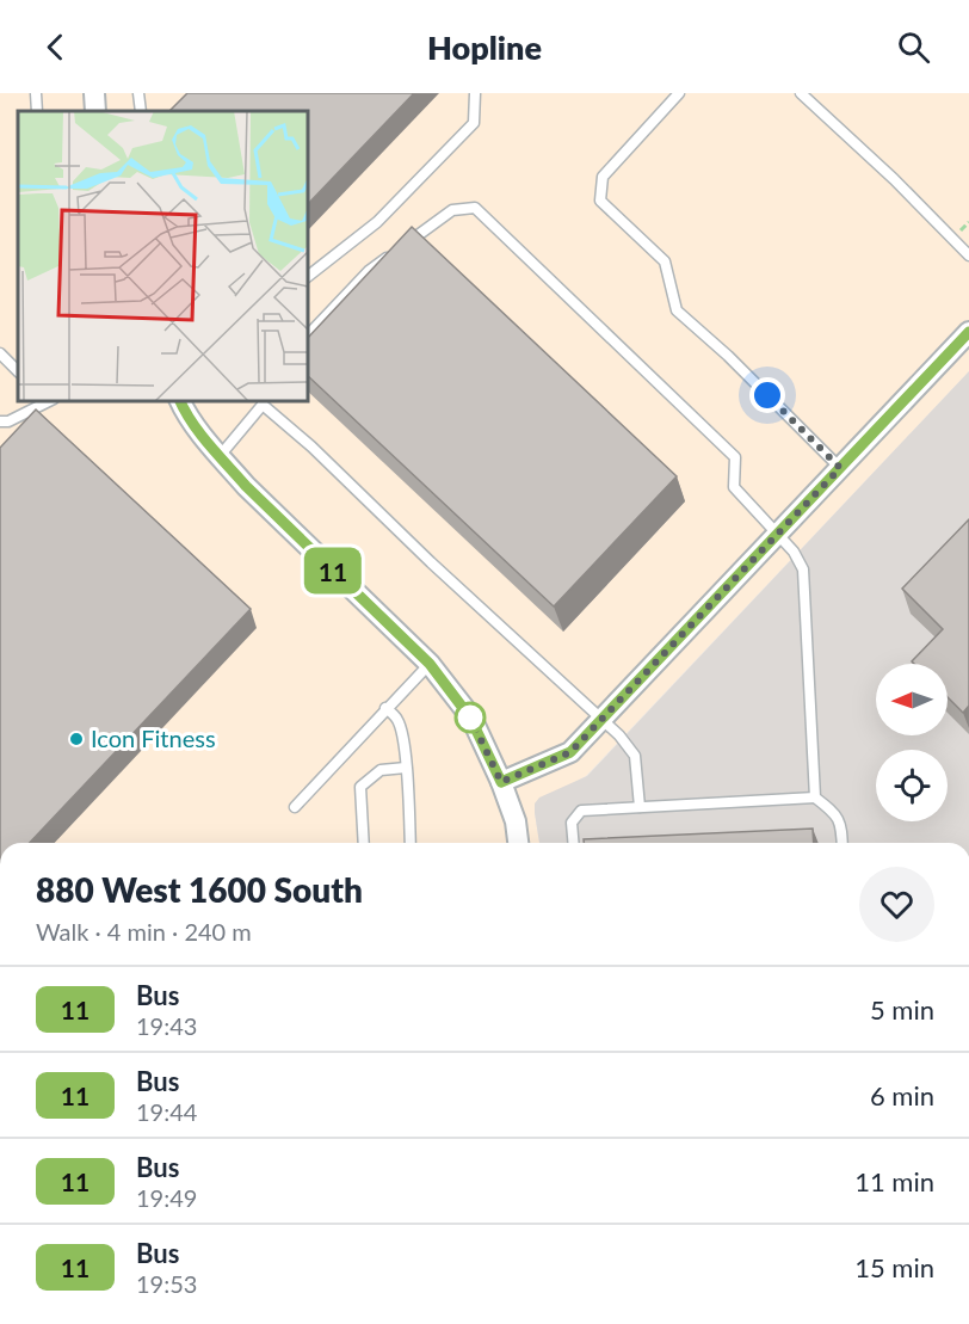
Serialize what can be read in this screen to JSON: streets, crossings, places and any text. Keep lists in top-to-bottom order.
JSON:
{
  "places": ["Icon Fitness"],
  "lines": ["bus line 11"],
  "north": "left",
  "page": {
    "header": "Hopline",
    "on_map": "11",
    "heading": ["880 West 1600 South", "Walk · 4 min · 240 m"],
    "list": [
      {
        "mark": "11",
        "name": "Bus",
        "note": "19:43",
        "value": "5 min"
      },
      {
        "mark": "11",
        "name": "Bus",
        "note": "19:44",
        "value": "6 min"
      },
      {
        "mark": "11",
        "name": "Bus",
        "note": "19:49",
        "value": "11 min"
      },
      {
        "mark": "11",
        "name": "Bus",
        "note": "19:53",
        "value": "15 min"
      }
    ]
  }
}
